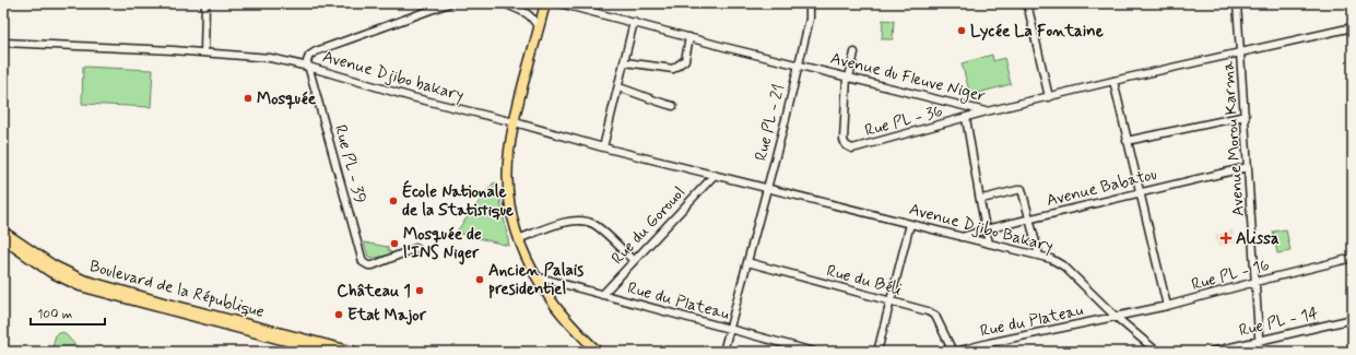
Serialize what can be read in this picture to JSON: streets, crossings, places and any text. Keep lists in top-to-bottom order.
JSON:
{
  "streets": {
    "main road": ["Boulevard de la République"],
    "street": [
      "Avenue Djibo bakary",
      "Avenue du Fleuve Niger",
      "Rue PL - 36",
      "Rue PL - 21",
      "Avenue Morou Karma",
      "Rue PL - 39",
      "Avenue Babatou",
      "Rue du Gorouol",
      "Avenue Djibo Bakary",
      "Rue PL - 16",
      "Rue du Béli",
      "Rue du Plateau",
      "Rue PL - 14"
    ]
  },
  "crossings": [
    ["Avenue Djibo bakary", "Rue PL - 21"],
    ["Avenue Djibo bakary", "Rue PL - 39"],
    ["Avenue Djibo bakary", "Rue du Gorouol"],
    ["Avenue Djibo bakary", "Avenue Djibo Bakary"],
    ["Avenue du Fleuve Niger", "Rue PL - 36"],
    ["Avenue du Fleuve Niger", "Rue PL - 21"],
    ["Avenue du Fleuve Niger", "Avenue Morou Karma"],
    ["Rue PL - 21", "Avenue Djibo Bakary"],
    ["Rue PL - 21", "Rue du Béli"],
    ["Rue PL - 21", "Rue du Plateau"],
    ["Avenue Morou Karma", "Avenue Babatou"],
    ["Avenue Morou Karma", "Rue PL - 16"],
    ["Avenue Morou Karma", "Rue PL - 14"],
    ["Avenue Babatou", "Avenue Djibo Bakary"],
    ["Rue du Gorouol", "Rue du Plateau"],
    ["Avenue Djibo Bakary", "Rue PL - 16"],
    ["Avenue Djibo Bakary", "Rue du Plateau"],
    ["Rue PL - 16", "Rue du Plateau"],
    ["Rue du Béli", "Rue du Plateau"]
  ],
  "places": {
    "other": [
      "Lycée La Fontaine",
      "Mosquée",
      "École Nationale de la Statistique",
      "Mosquée de l'INS Niger",
      "Ancien Palais presidentiel",
      "Château 1",
      "Etat Major"
    ],
    "health": ["Alissa"]
  },
  "scale_bar": "100 m"
}
